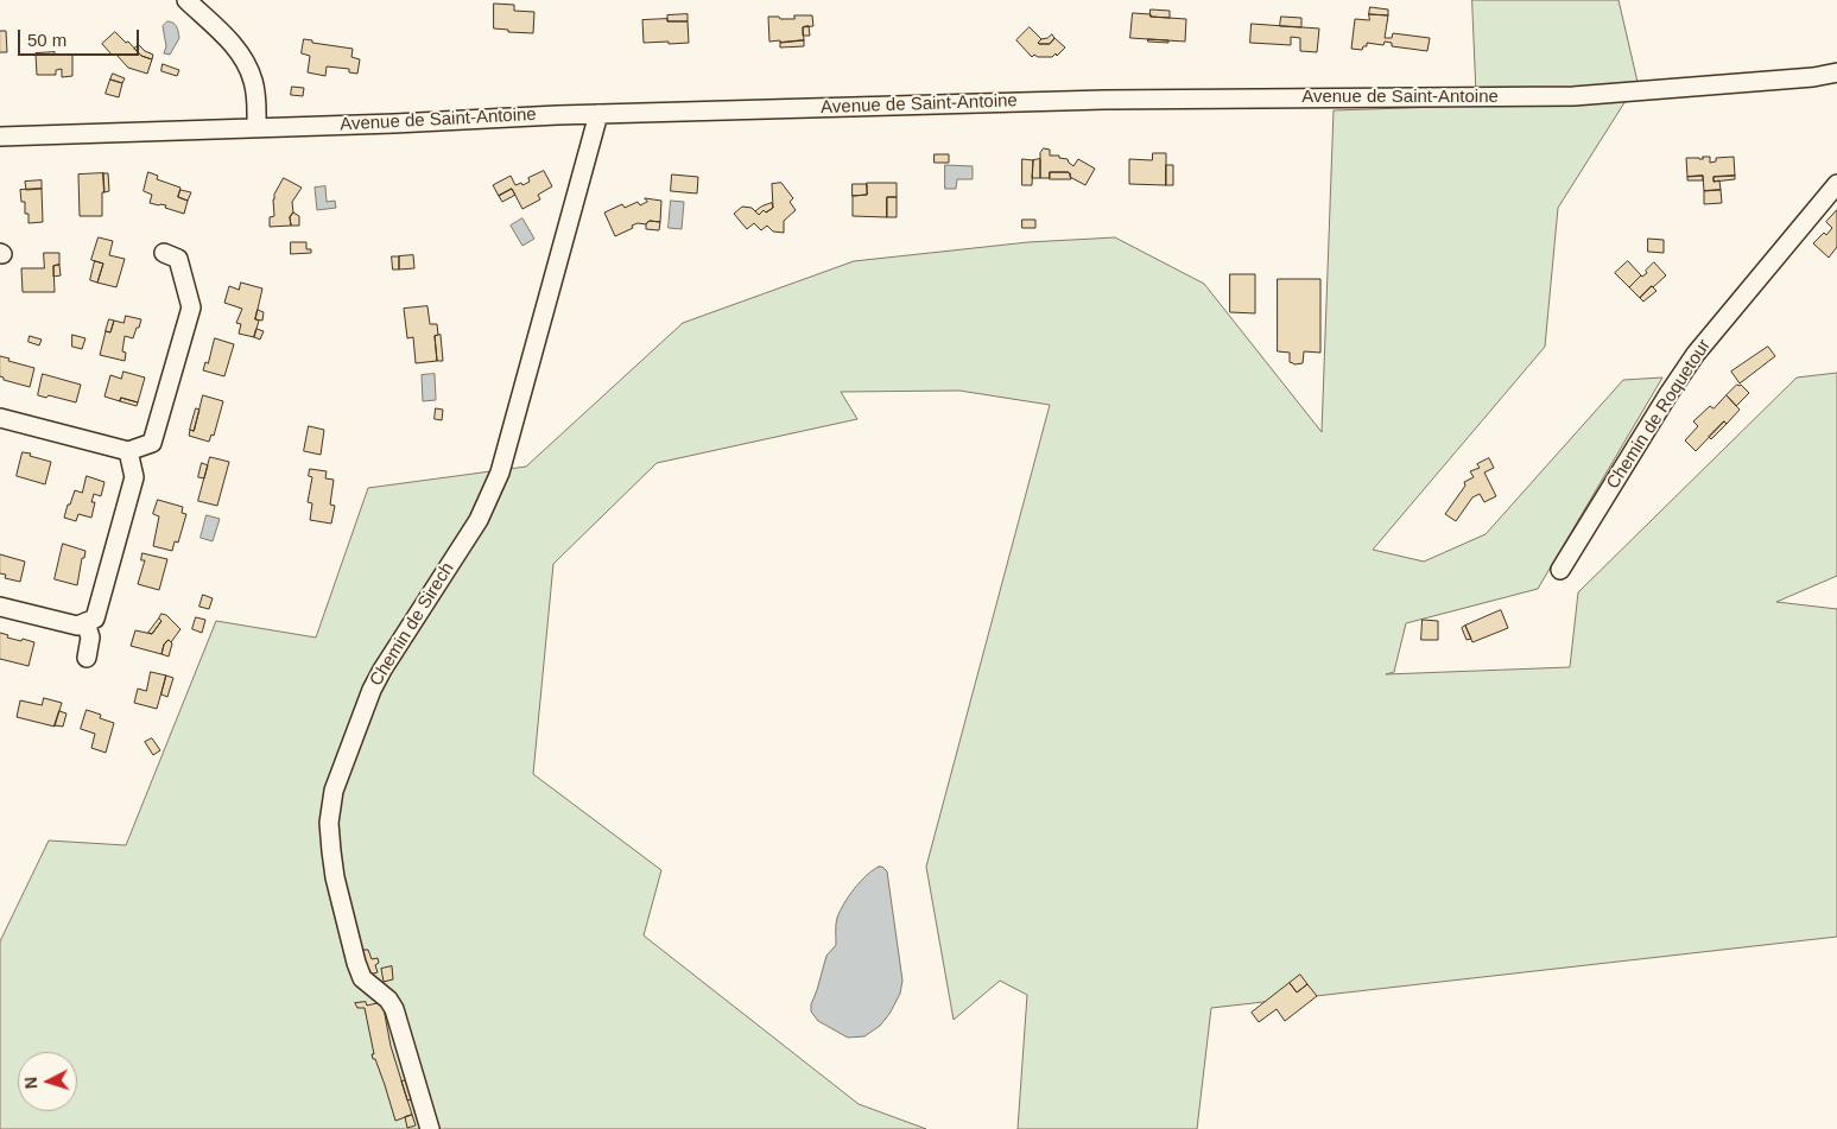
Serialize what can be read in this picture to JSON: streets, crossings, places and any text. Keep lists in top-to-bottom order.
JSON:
{
  "streets": {
    "street": ["Avenue de Saint-Antoine", "Chemin de Roquetour", "Chemin de Sirech"]
  },
  "crossings": [
    ["Avenue de Saint-Antoine", "Chemin de Sirech"]
  ],
  "scale_bar": "50 m",
  "north": "left"
}
